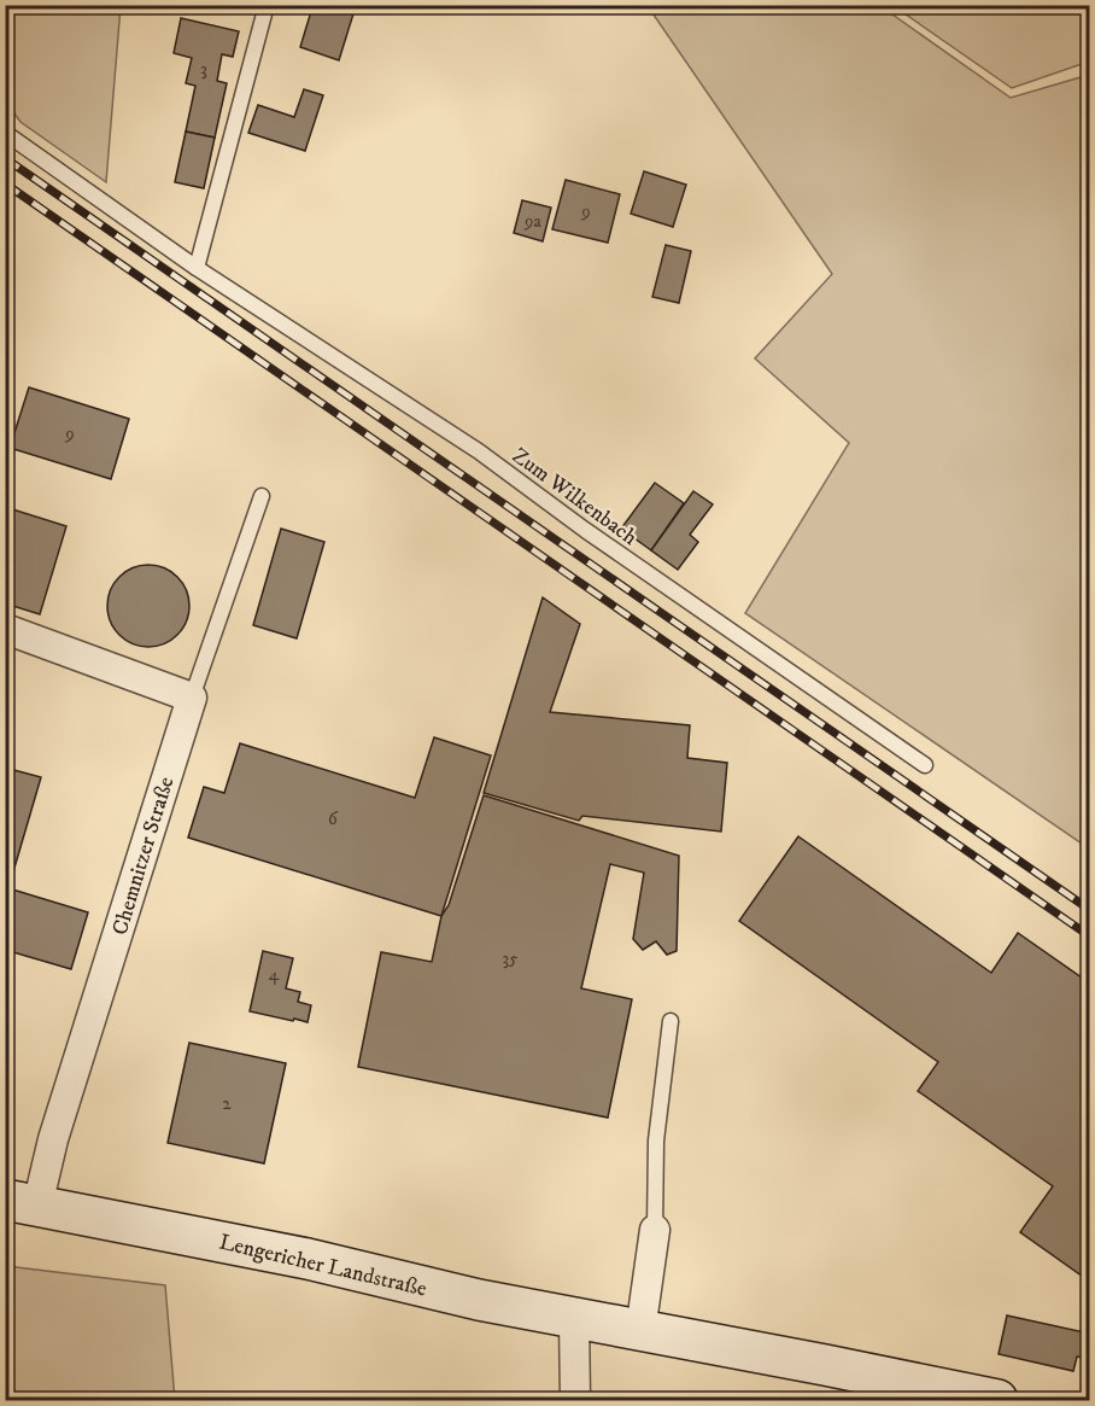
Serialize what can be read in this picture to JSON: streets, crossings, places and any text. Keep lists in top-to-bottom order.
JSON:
{
  "streets": {
    "main road": ["Lengericher Landstraße"],
    "street": ["Chemnitzer Straße"],
    "lane": ["Zum Wilkenbach"]
  },
  "crossings": [
    ["Chemnitzer Straße", "Lengericher Landstraße"]
  ],
  "house_numbers": [
    "3",
    "9",
    "9a",
    "9",
    "6",
    "35",
    "4",
    "2"
  ]
}
